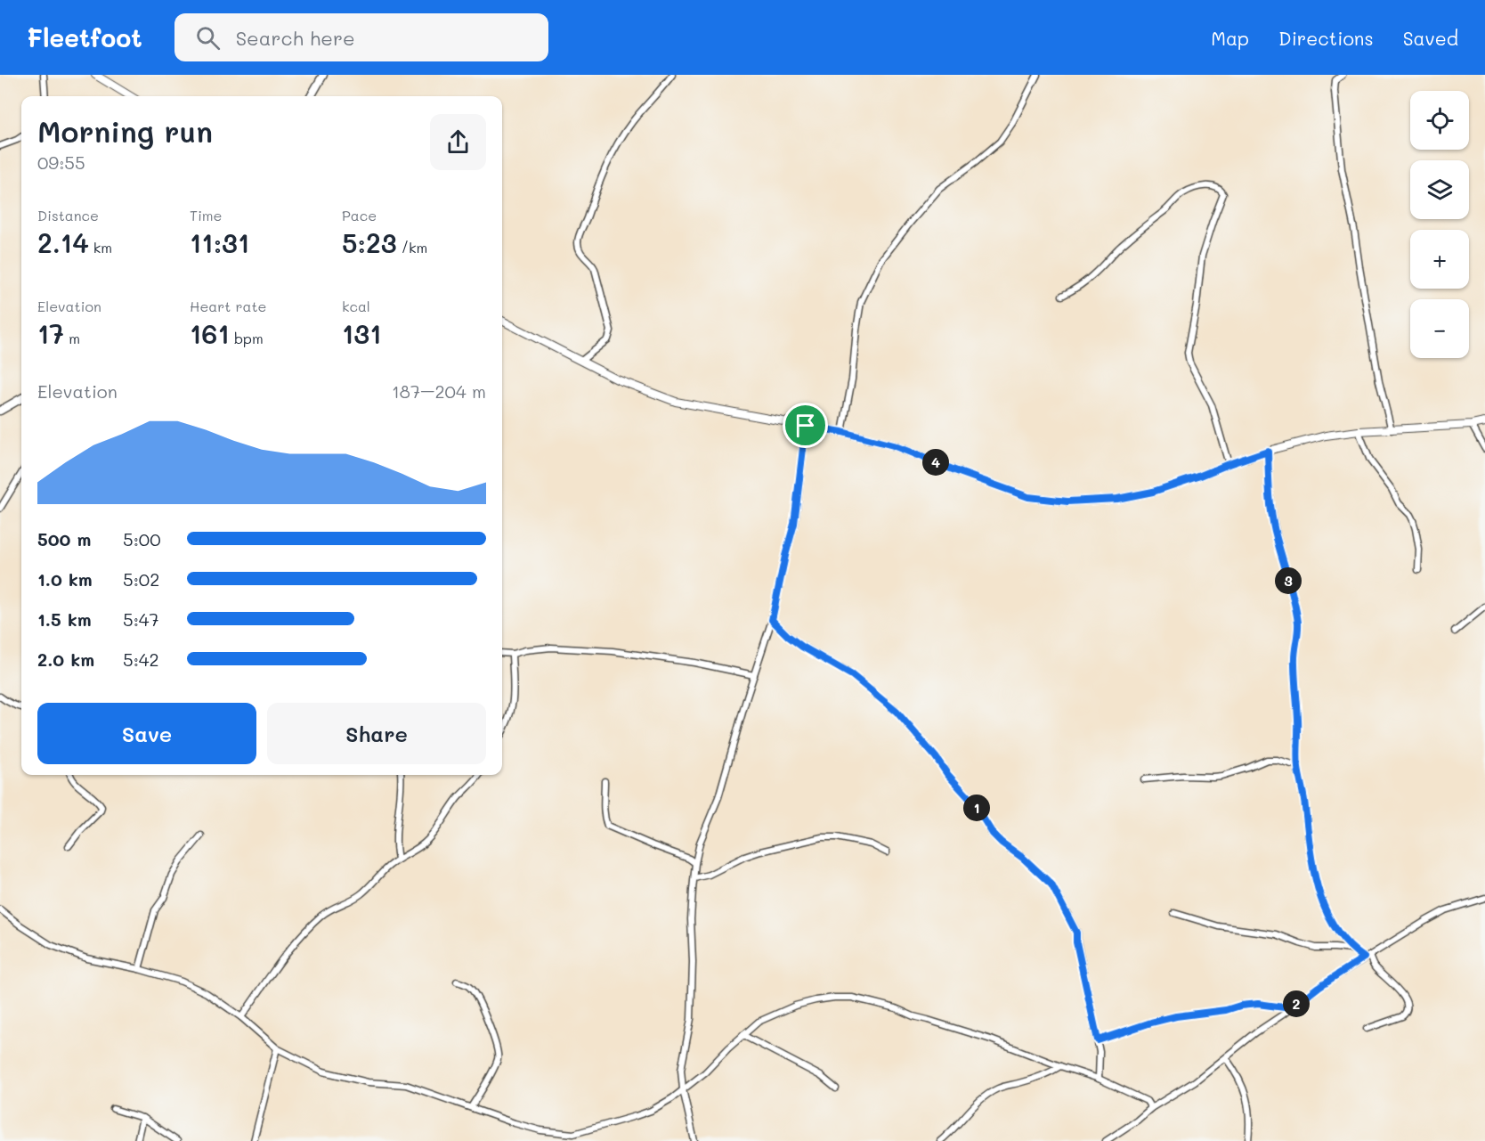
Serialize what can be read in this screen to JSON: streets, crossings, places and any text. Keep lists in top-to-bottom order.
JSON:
{
  "page": {
    "header": "Fleetfoot",
    "search": "Search here",
    "nav": ["Map", "Directions", "Saved"],
    "map_buttons": ["+", "−"],
    "heading": ["Morning run", "09:55"],
    "stats": [
      ["Distance", "2.14 km"],
      ["Time", "11:31"],
      ["Pace", "5:23 /km"],
      ["Elevation", "17 m"],
      ["Heart rate", "161 bpm"],
      ["kcal", "131"]
    ],
    "chart": ["Elevation", "187–204 m"],
    "pins": [
      "4",
      "3",
      "1",
      "2"
    ],
    "list": [
      {
        "name": "500 m",
        "note": "5:00"
      },
      {
        "name": "1.0 km",
        "note": "5:02"
      },
      {
        "name": "1.5 km",
        "note": "5:47"
      },
      {
        "name": "2.0 km",
        "note": "5:42"
      }
    ],
    "buttons": ["Save", "Share"]
  }
}
